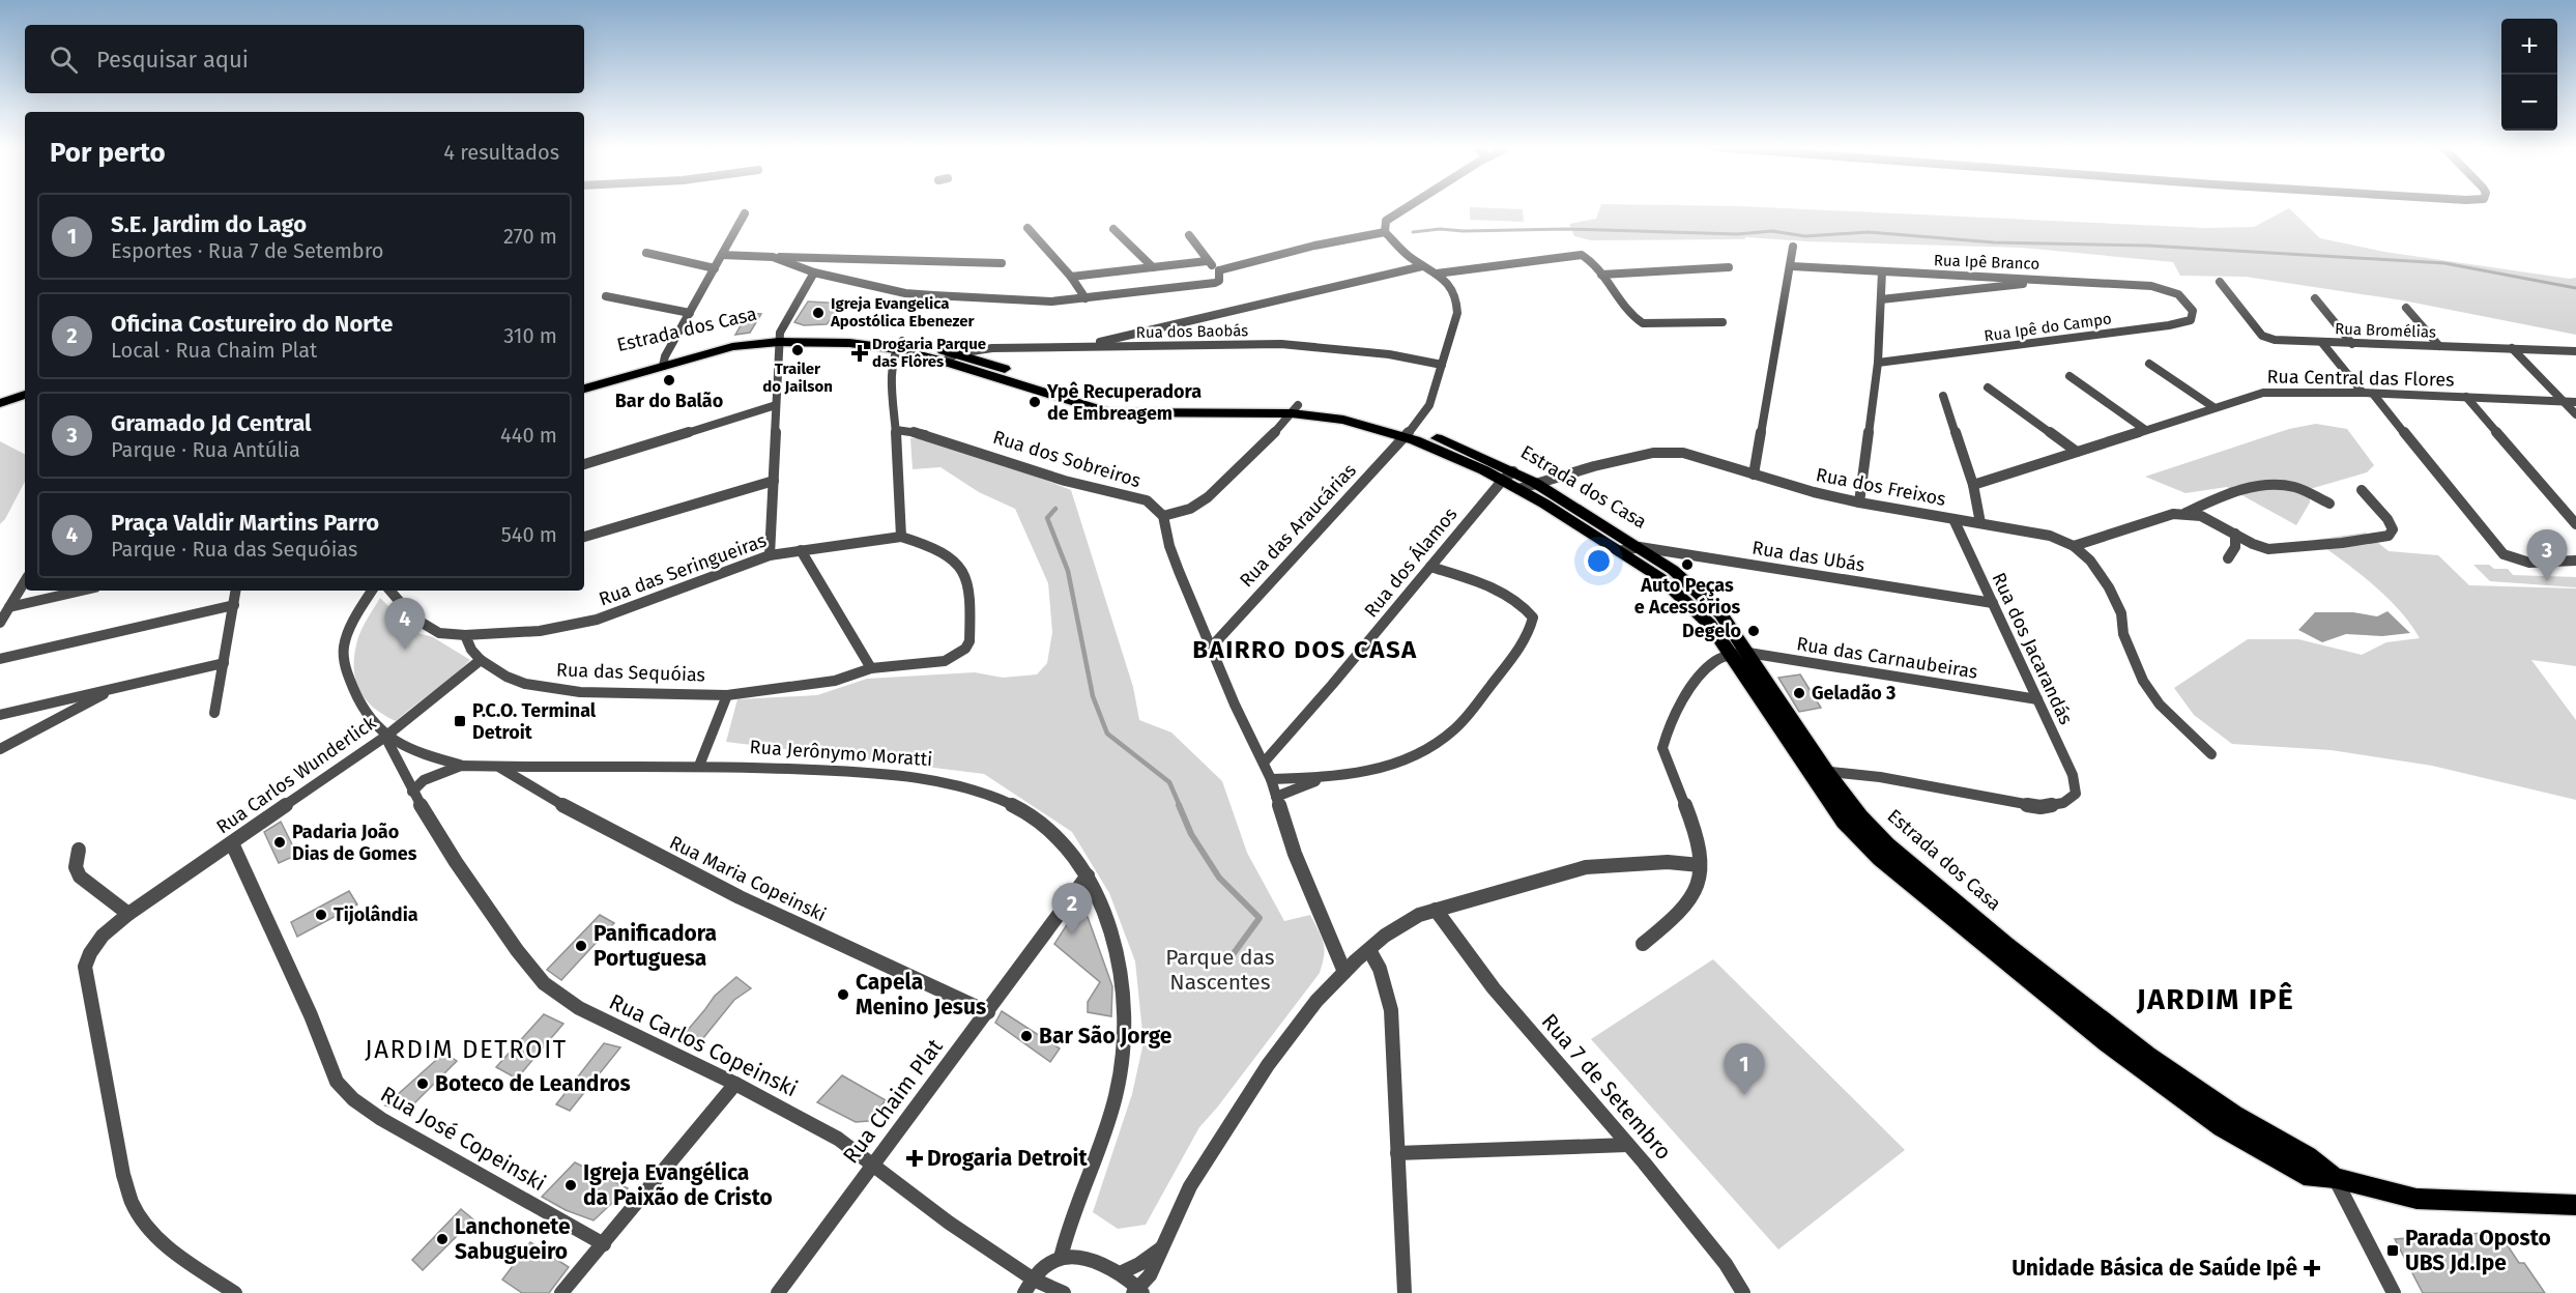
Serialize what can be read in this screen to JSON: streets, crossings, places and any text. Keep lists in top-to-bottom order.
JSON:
{
  "streets": {
    "main road": ["Estrada dos Casa"],
    "street": [
      "Rua Ipê Branco",
      "Rua Ipê do Campo",
      "Rua Bromélias",
      "Rua dos Baobás",
      "Rua Central das Flores",
      "Rua dos Sobreiros",
      "Rua dos Freixos",
      "Rua das Araucárias",
      "Rua das Ubás",
      "Rua dos Álamos",
      "Rua das Seringueiras",
      "Rua dos Jacarandás",
      "Rua das Carnaubeiras",
      "Rua das Sequóias",
      "Rua Jerônymo Moratti",
      "Rua Carlos Wunderlick",
      "Rua Maria Copeinski",
      "Rua Carlos Copeinski",
      "Rua 7 de Setembro",
      "Rua Chaim Plat",
      "Rua José Copeinski"
    ]
  },
  "crossings": [
    ["Rua Ipê Branco", "Rua Ipê do Campo"],
    ["Estrada dos Casa", "Rua dos Baobás"],
    ["Estrada dos Casa", "Rua dos Freixos"],
    ["Estrada dos Casa", "Rua das Araucárias"],
    ["Estrada dos Casa", "Rua das Ubás"],
    ["Estrada dos Casa", "Rua dos Álamos"],
    ["Estrada dos Casa", "Rua dos Jacarandás"],
    ["Estrada dos Casa", "Rua das Carnaubeiras"],
    ["Rua dos Baobás", "Rua das Araucárias"],
    ["Rua dos Freixos", "Rua dos Álamos"],
    ["Rua dos Freixos", "Rua dos Jacarandás"],
    ["Rua das Ubás", "Rua dos Jacarandás"],
    ["Rua das Seringueiras", "Rua das Sequóias"],
    ["Rua dos Jacarandás", "Rua das Carnaubeiras"],
    ["Rua das Sequóias", "Rua Carlos Wunderlick"],
    ["Rua Jerônymo Moratti", "Rua Maria Copeinski"],
    ["Rua Jerônymo Moratti", "Rua Carlos Copeinski"],
    ["Rua Jerônymo Moratti", "Rua Chaim Plat"],
    ["Rua Carlos Wunderlick", "Rua Carlos Copeinski"],
    ["Rua Carlos Wunderlick", "Rua José Copeinski"],
    ["Rua Maria Copeinski", "Rua Chaim Plat"],
    ["Rua Carlos Copeinski", "Rua Chaim Plat"]
  ],
  "districts": ["BAIRRO DOS CASA", "JARDIM IPÊ", "JARDIM DETROIT"],
  "parks": ["Parque das Nascentes"],
  "places": {
    "other": [
      "Igreja Evangelica Apostólica Ebenezer",
      "Trailer do Jailson",
      "Bar do Balão",
      "Ypê Recuperadora de Embreagem",
      "Auto Peças e Acessórios",
      "Degelo",
      "Geladão 3",
      "Padaria João Dias de Gomes",
      "Tijolândia",
      "Panificadora Portuguesa",
      "Capela Menino Jesus",
      "Bar São Jorge",
      "Boteco de Leandros",
      "Igreja Evangélica da Paixão de Cristo",
      "Lanchonete Sabugueiro"
    ],
    "health": ["Drogaria Parque das Flôres", "Drogaria Detroit", "Unidade Básica de Saúde Ipê"],
    "transit": ["P.C.O. Terminal Detroit", "Parada Oposto UBS Jd.Ipe"]
  },
  "page": {
    "map_buttons": ["+", "−"],
    "search": "Pesquisar aqui",
    "heading": ["Por perto", "4 resultados"],
    "list": [
      {
        "mark": "1",
        "name": "S.E. Jardim do Lago",
        "note": "Esportes · Rua 7 de Setembro",
        "value": "270 m"
      },
      {
        "mark": "2",
        "name": "Oficina Costureiro do Norte",
        "note": "Local · Rua Chaim Plat",
        "value": "310 m"
      },
      {
        "mark": "3",
        "name": "Gramado Jd Central",
        "note": "Parque · Rua Antúlia",
        "value": "440 m"
      },
      {
        "mark": "4",
        "name": "Praça Valdir Martins Parro",
        "note": "Parque · Rua das Sequóias",
        "value": "540 m"
      }
    ],
    "pins": [
      "3",
      "4",
      "2",
      "1"
    ]
  }
}
